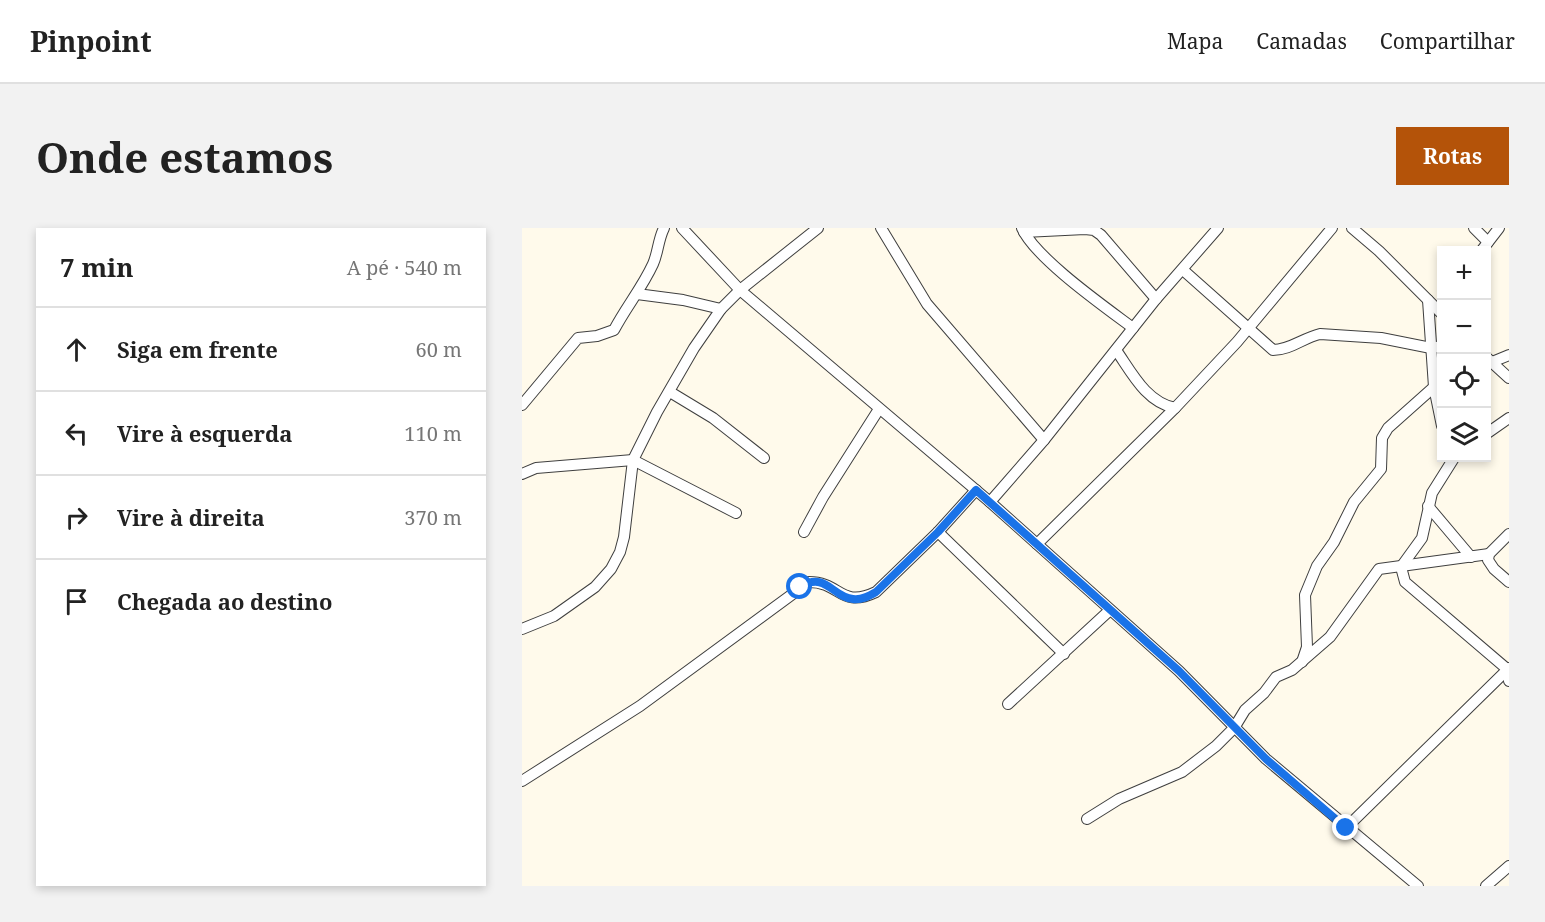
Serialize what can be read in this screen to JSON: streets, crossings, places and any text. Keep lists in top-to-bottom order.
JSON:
{
  "page": {
    "header": "Pinpoint",
    "nav": ["Mapa", "Camadas", "Compartilhar"],
    "buttons": "Rotas",
    "title": "Onde estamos",
    "heading": ["7 min", "A pé · 540 m"],
    "map_buttons": ["+", "−"],
    "list": [
      ["Siga em frente", "60 m"],
      ["Vire à esquerda", "110 m"],
      ["Vire à direita", "370 m"],
      "Chegada ao destino"
    ]
  }
}
